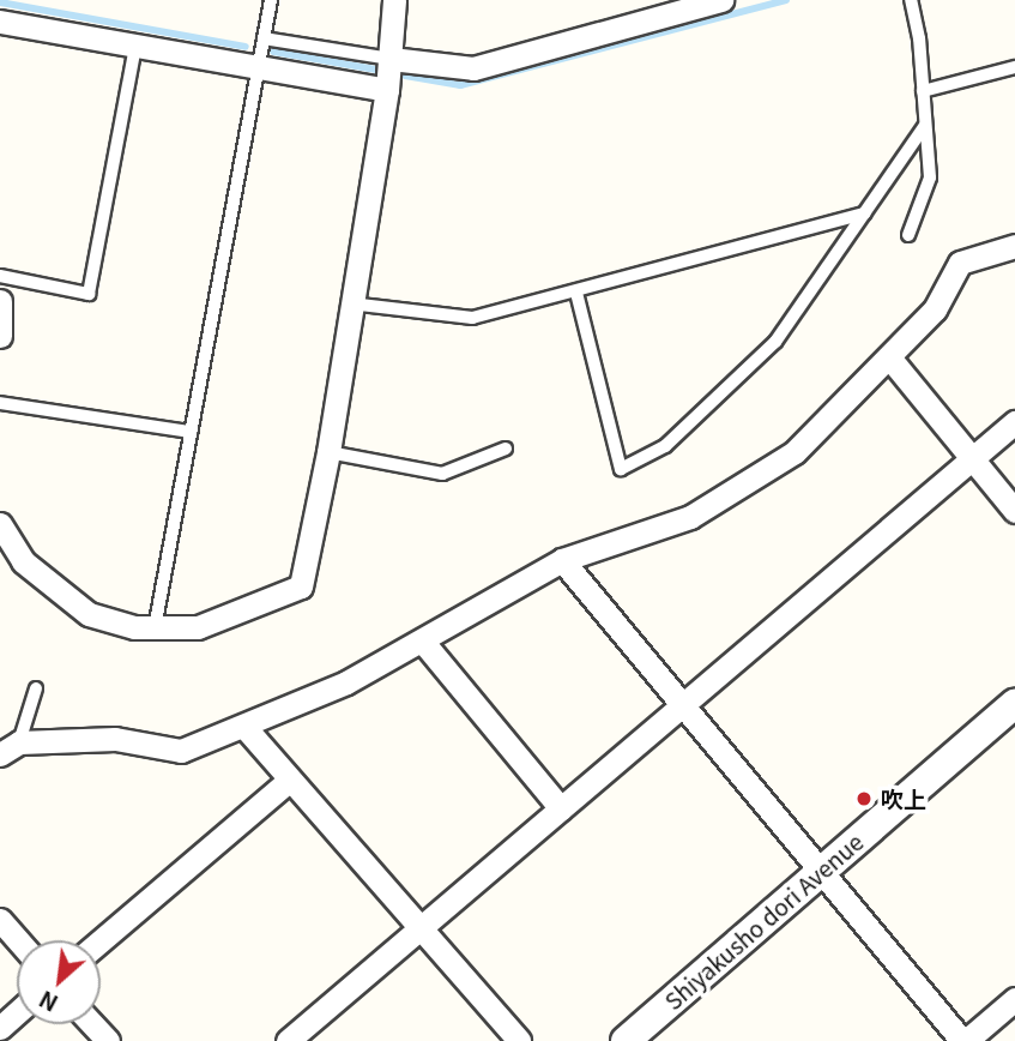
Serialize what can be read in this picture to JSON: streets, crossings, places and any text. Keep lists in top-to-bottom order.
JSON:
{
  "streets": {
    "street": ["Shiyakusho dori Avenue"]
  },
  "places": ["吹上"],
  "north": "bottom left"
}
